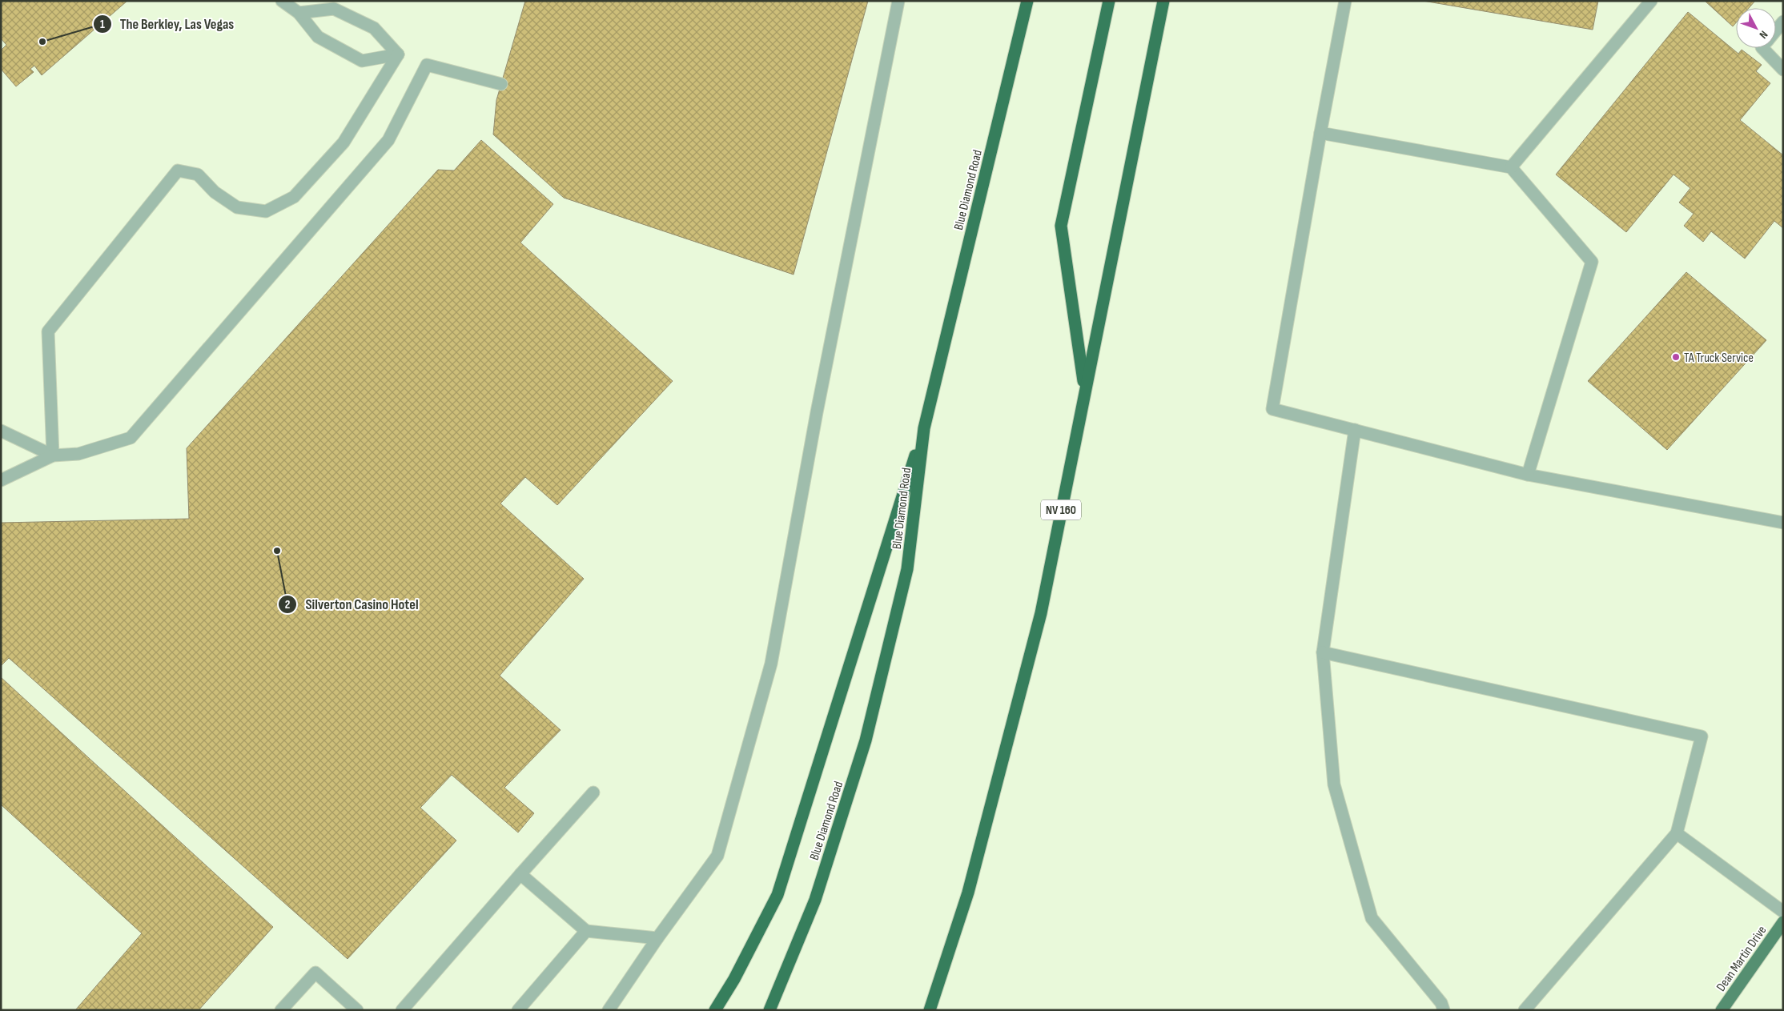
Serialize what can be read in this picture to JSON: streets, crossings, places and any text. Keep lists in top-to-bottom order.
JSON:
{
  "streets": {
    "highway": ["Blue Diamond Road", "NV 160"],
    "main road": ["Dean Martin Drive"]
  },
  "places": ["The Berkley, Las Vegas", "TA Truck Service", "Silverton Casino Hotel"],
  "north": "bottom right"
}
